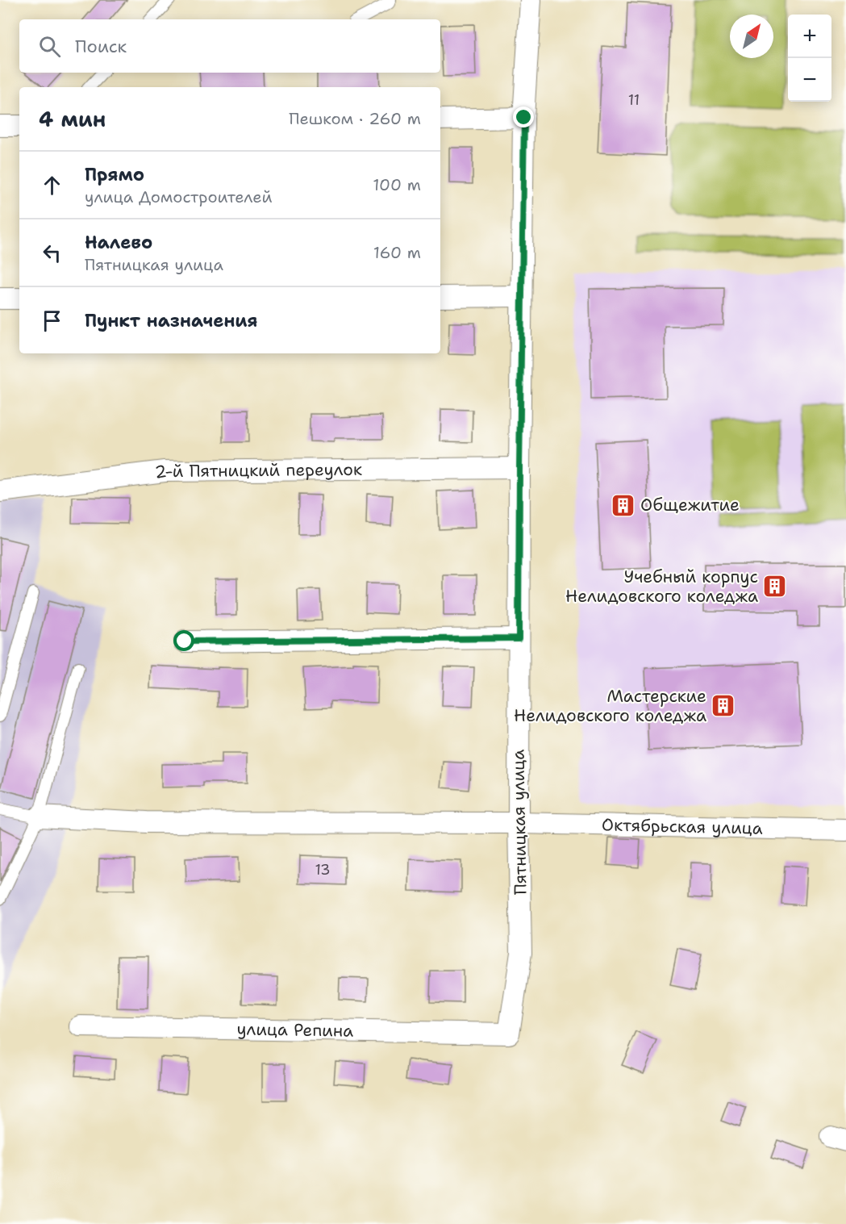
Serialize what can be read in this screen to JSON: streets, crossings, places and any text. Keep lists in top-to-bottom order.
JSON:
{
  "streets": {
    "street": [
      "2-й Пятницкий переулок",
      "Пятницкая улица",
      "Октябрьская улица",
      "улица Репина"
    ]
  },
  "crossings": [
    ["2-й Пятницкий переулок", "Пятницкая улица"],
    ["Пятницкая улица", "Октябрьская улица"],
    ["Пятницкая улица", "улица Репина"]
  ],
  "places": {
    "building": ["Общежитие", "Учебный корпус Нелидовского коледжа", "Мастерские Нелидовского коледжа"]
  },
  "house_numbers": ["11", "13"],
  "north": "top right",
  "page": {
    "map_buttons": ["+", "−"],
    "search": "Поиск",
    "heading": ["4 мин", "Пешком · 260 m"],
    "list": [
      ["Прямо", "улица Домостроителей", "100 m"],
      ["Налево", "Пятницкая улица", "160 m"],
      "Пункт назначения"
    ]
  }
}
